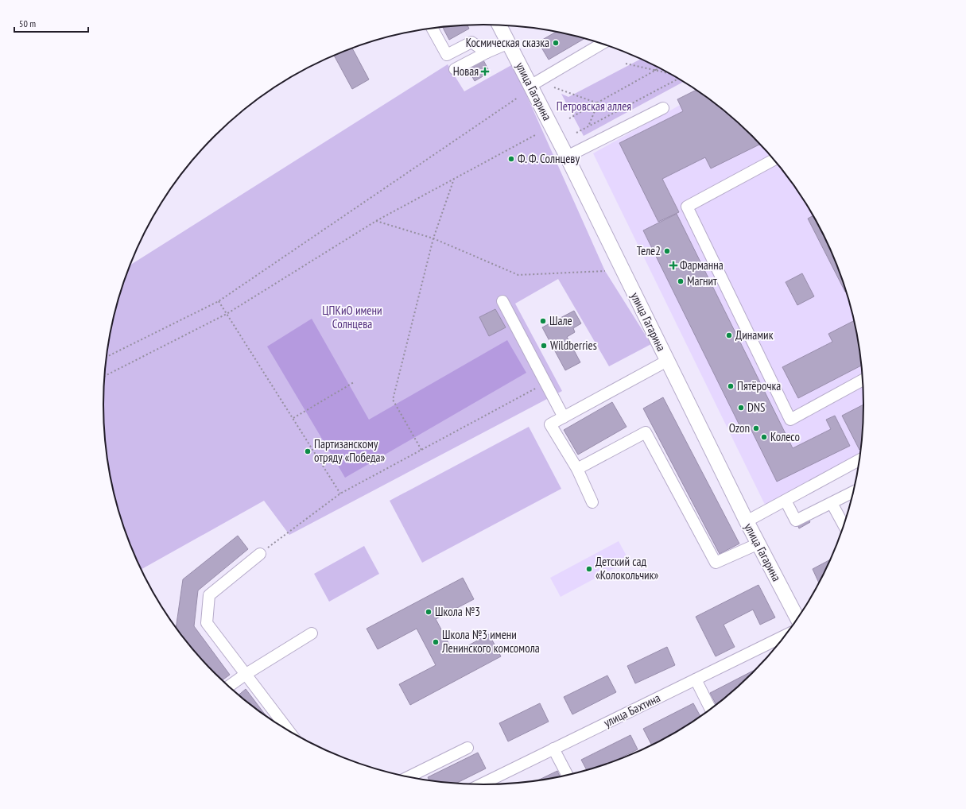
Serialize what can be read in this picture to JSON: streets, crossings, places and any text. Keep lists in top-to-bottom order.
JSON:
{
  "streets": {
    "main road": ["улица Гагарина"],
    "street": ["улица Бахтина"]
  },
  "parks": ["Петровская аллея", "ЦПКиО имени Солнцева"],
  "places": {
    "other": [
      "Космическая сказка",
      "Ф. Ф. Солнцеву",
      "Теле2",
      "Магнит",
      "Шале",
      "Динамик",
      "Wildberries",
      "Пятёрочка",
      "DNS",
      "Ozon",
      "Колесо",
      "Партизанскому отряду «Победа»",
      "Детский сад «Колокольчик»",
      "Школа №3",
      "Школа №3 имени Ленинского комсомола"
    ],
    "health": ["Новая", "Фарманна"]
  },
  "scale_bar": "50 m"
}
